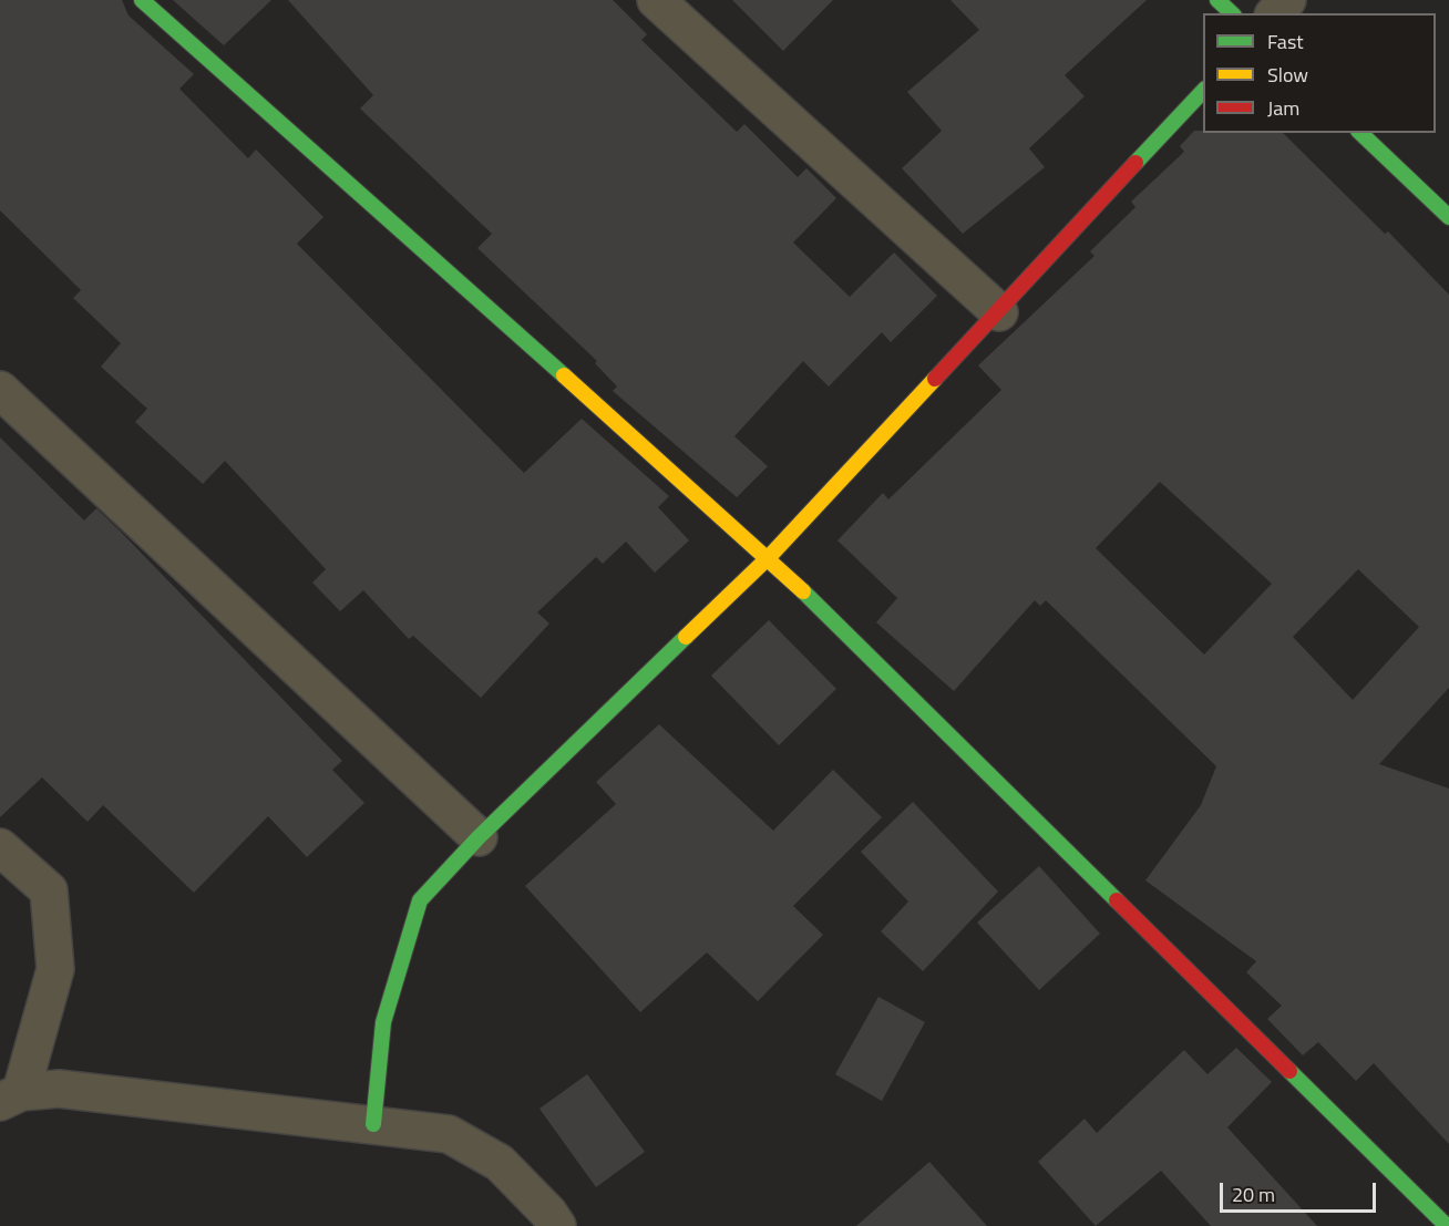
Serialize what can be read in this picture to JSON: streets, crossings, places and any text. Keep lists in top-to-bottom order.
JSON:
{
  "legend": ["Fast", "Slow", "Jam"],
  "scale_bar": "20 m"
}
